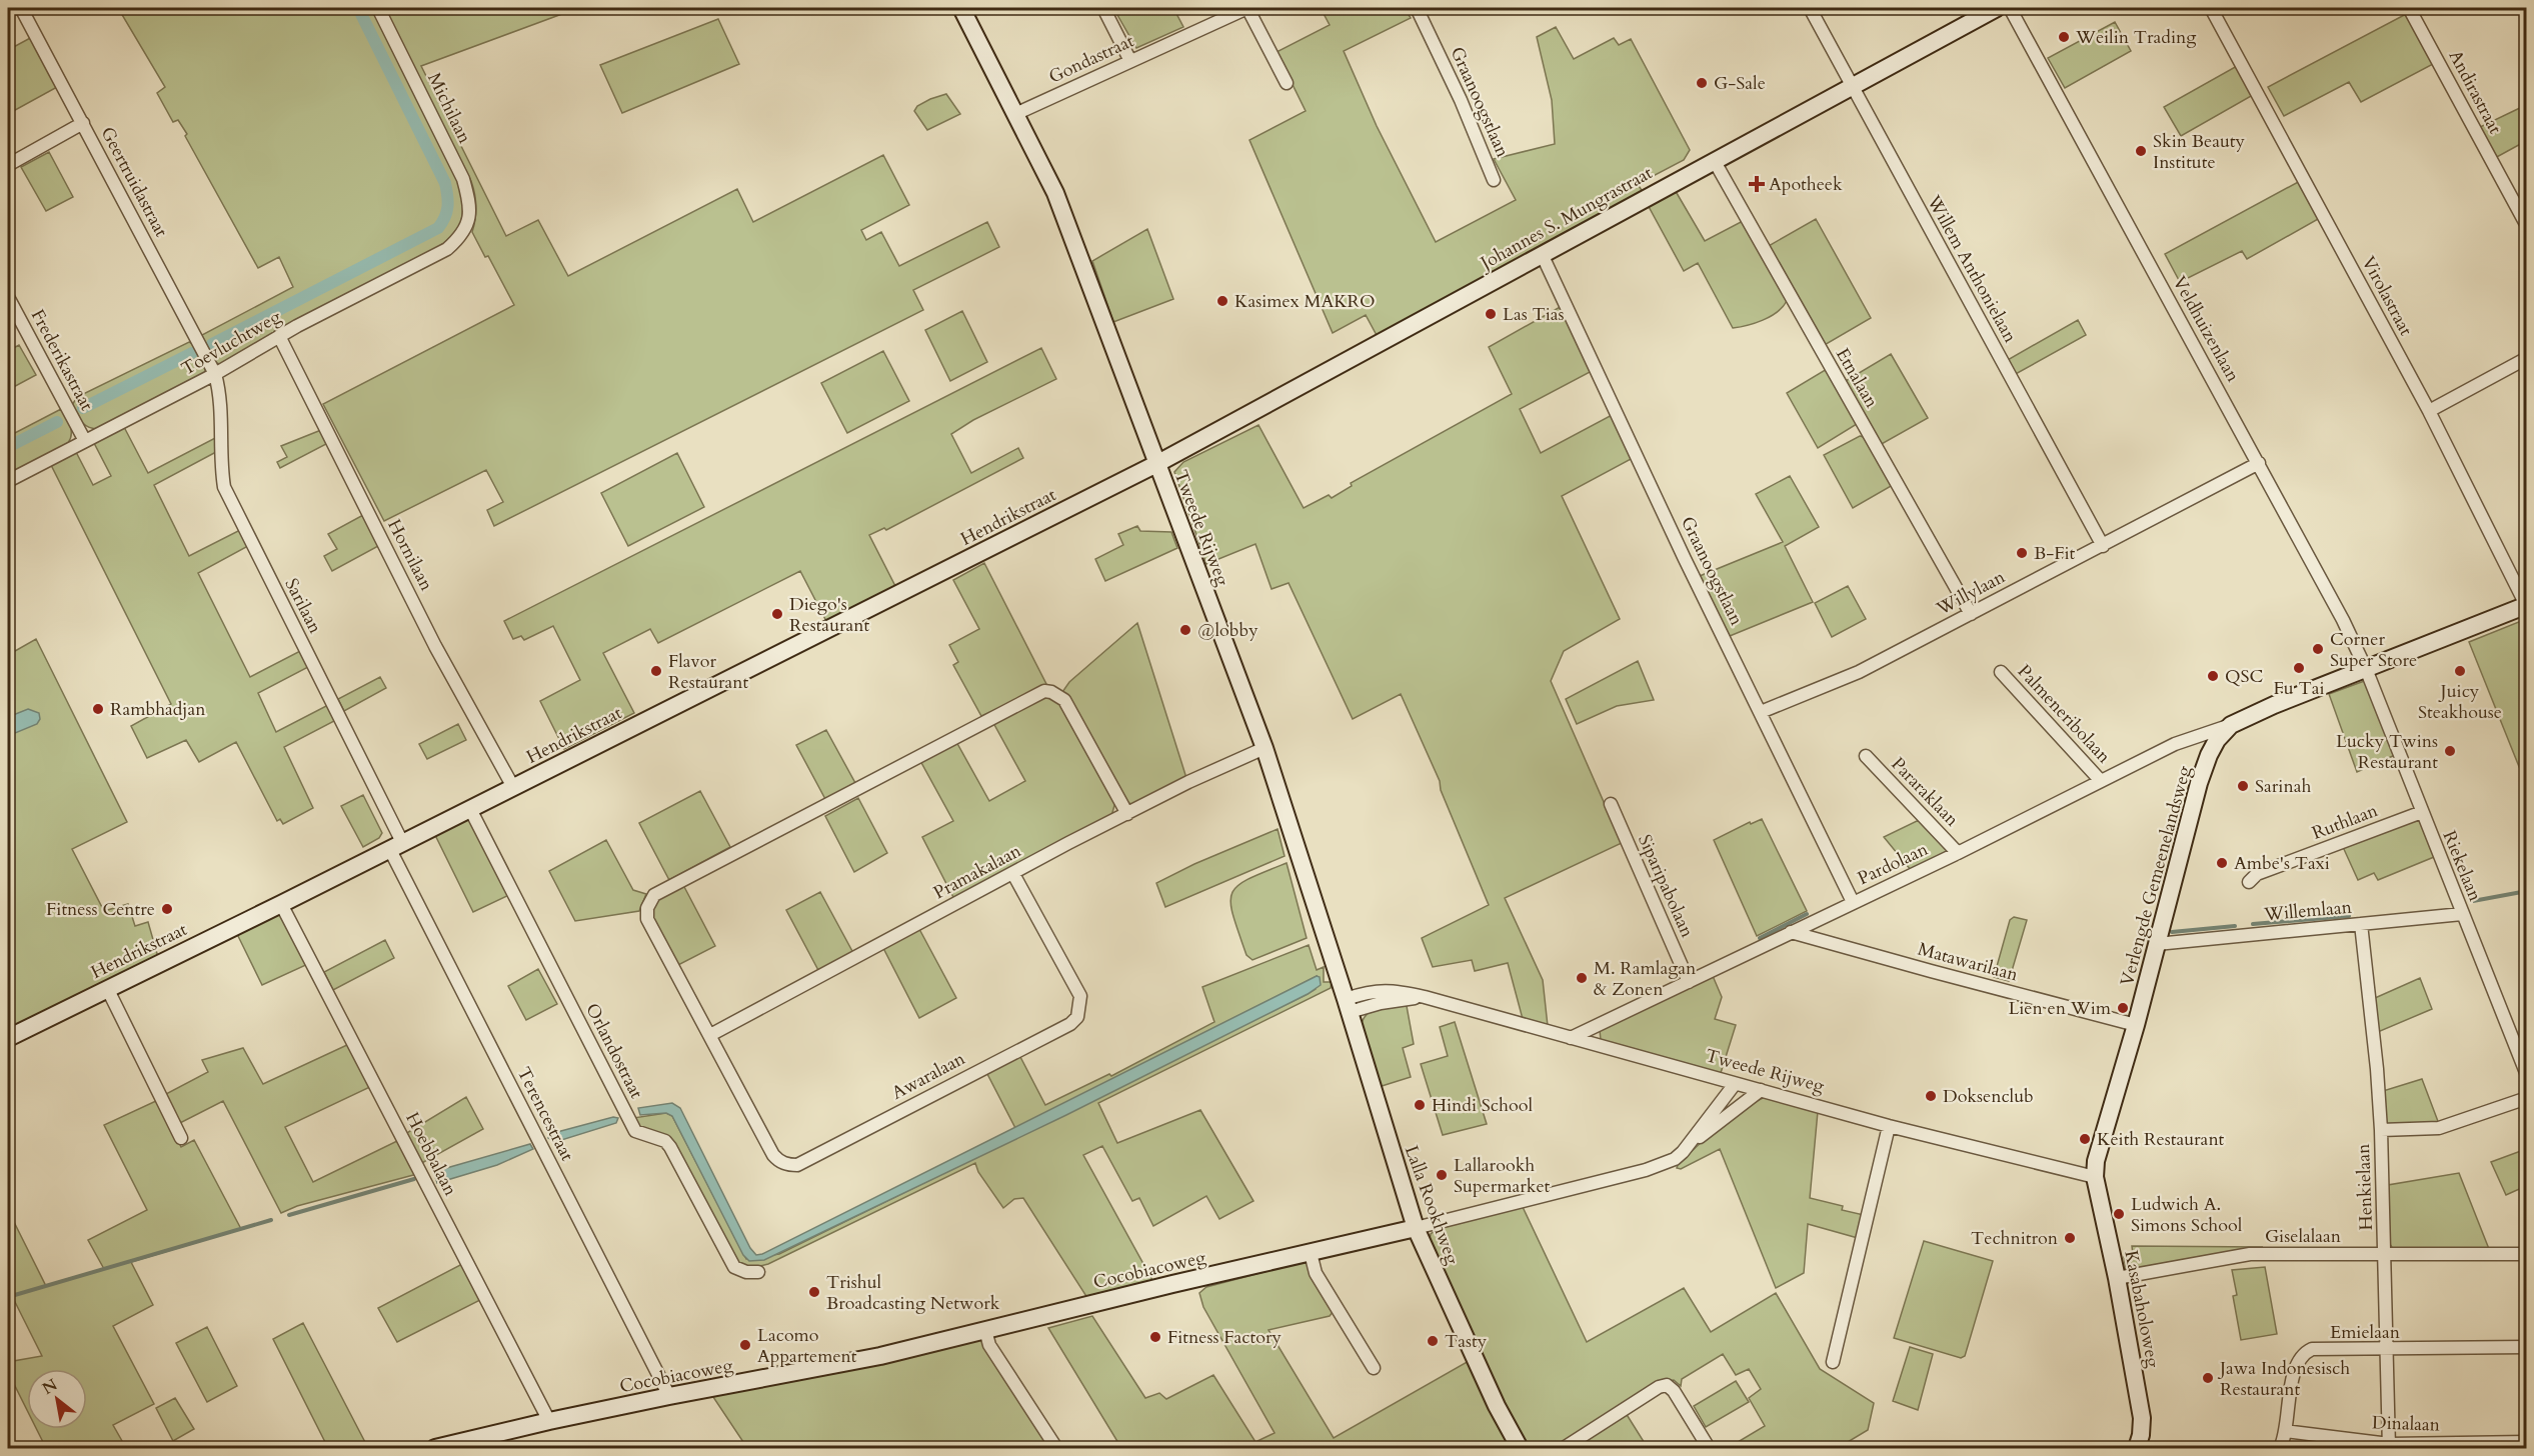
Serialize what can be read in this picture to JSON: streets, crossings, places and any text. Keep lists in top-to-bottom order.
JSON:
{
  "streets": {
    "street": [
      "Gondastraat",
      "Andirastraat",
      "Graanoogstlaan",
      "Michilaan",
      "Geertruidastraat",
      "Johannes S. Mungrastraat",
      "Willem Anthonielaan",
      "Virolastraat",
      "Veldhuizenlaan",
      "Toevluchtweg",
      "Frederikastraat",
      "Etnalaan",
      "Hendrikstraat",
      "Tweede Rijweg",
      "Hornilaan",
      "Willylaan",
      "Sarilaan",
      "Palmeneribolaan",
      "Pararaklaan",
      "Ruthlaan",
      "Pardolaan",
      "Riekelaan",
      "Pramakalaan",
      "Verlengde Gemeenelandsweg",
      "Siparipabolaan",
      "Willemlaan",
      "Matawarilaan",
      "Orlandostraat",
      "Awaralaan",
      "Terencestraat",
      "Hoebbalaan",
      "Henkielaan",
      "Lalla Rookhweg",
      "Giselalaan",
      "Cocobiacoweg",
      "Kasabaholoweg",
      "Emielaan",
      "Dinalaan"
    ]
  },
  "crossings": [
    ["Gondastraat", "Tweede Rijweg"],
    ["Graanoogstlaan", "Johannes S. Mungrastraat"],
    ["Graanoogstlaan", "Willylaan"],
    ["Graanoogstlaan", "Pardolaan"],
    ["Michilaan", "Toevluchtweg"],
    ["Geertruidastraat", "Toevluchtweg"],
    ["Geertruidastraat", "Sarilaan"],
    ["Johannes S. Mungrastraat", "Willem Anthonielaan"],
    ["Johannes S. Mungrastraat", "Etnalaan"],
    ["Johannes S. Mungrastraat", "Hendrikstraat"],
    ["Johannes S. Mungrastraat", "Tweede Rijweg"],
    ["Willem Anthonielaan", "Willylaan"],
    ["Virolastraat", "Verlengde Gemeenelandsweg"],
    ["Veldhuizenlaan", "Willylaan"],
    ["Veldhuizenlaan", "Riekelaan"],
    ["Veldhuizenlaan", "Verlengde Gemeenelandsweg"],
    ["Toevluchtweg", "Frederikastraat"],
    ["Toevluchtweg", "Hornilaan"],
    ["Toevluchtweg", "Sarilaan"],
    ["Etnalaan", "Willylaan"],
    ["Hendrikstraat", "Tweede Rijweg"],
    ["Hendrikstraat", "Hornilaan"],
    ["Hendrikstraat", "Sarilaan"],
    ["Hendrikstraat", "Orlandostraat"],
    ["Hendrikstraat", "Terencestraat"],
    ["Hendrikstraat", "Hoebbalaan"],
    ["Tweede Rijweg", "Pardolaan"],
    ["Tweede Rijweg", "Pramakalaan"],
    ["Tweede Rijweg", "Verlengde Gemeenelandsweg"],
    ["Tweede Rijweg", "Lalla Rookhweg"],
    ["Tweede Rijweg", "Cocobiacoweg"],
    ["Tweede Rijweg", "Kasabaholoweg"],
    ["Sarilaan", "Terencestraat"],
    ["Palmeneribolaan", "Pardolaan"],
    ["Pararaklaan", "Pardolaan"],
    ["Ruthlaan", "Riekelaan"],
    ["Pardolaan", "Verlengde Gemeenelandsweg"],
    ["Pardolaan", "Siparipabolaan"],
    ["Pardolaan", "Matawarilaan"],
    ["Riekelaan", "Verlengde Gemeenelandsweg"],
    ["Riekelaan", "Willemlaan"],
    ["Pramakalaan", "Awaralaan"],
    ["Verlengde Gemeenelandsweg", "Willemlaan"],
    ["Verlengde Gemeenelandsweg", "Matawarilaan"],
    ["Verlengde Gemeenelandsweg", "Kasabaholoweg"],
    ["Willemlaan", "Henkielaan"],
    ["Terencestraat", "Cocobiacoweg"],
    ["Hoebbalaan", "Cocobiacoweg"],
    ["Henkielaan", "Giselalaan"],
    ["Henkielaan", "Emielaan"],
    ["Henkielaan", "Dinalaan"],
    ["Lalla Rookhweg", "Cocobiacoweg"],
    ["Giselalaan", "Kasabaholoweg"],
    ["Emielaan", "Dinalaan"]
  ],
  "places": {
    "other": [
      "Weilin Trading",
      "G-Sale",
      "Skin Beauty Institute",
      "Kasimex MAKRO",
      "Las Tias",
      "B-Fit",
      "Diego's Restaurant",
      "@lobby",
      "Corner Super Store",
      "Fu Tai",
      "Flavor Restaurant",
      "Juicy Steakhouse",
      "QSC",
      "Rambhadjan",
      "Lucky Twins Restaurant",
      "Sarinah",
      "Ambe's Taxi",
      "Fitness Centre",
      "M. Ramlagan & Zonen",
      "Lien en Wim",
      "Doksenclub",
      "Hindi School",
      "Keith Restaurant",
      "Lallarookh Supermarket",
      "Ludwich A. Simons School",
      "Technitron",
      "Trishul Broadcasting Network",
      "Fitness Factory",
      "Tasty",
      "Lacomo Appartement",
      "Jawa Indonesisch Restaurant"
    ],
    "health": ["Apotheek"]
  },
  "north": "top left"
}
